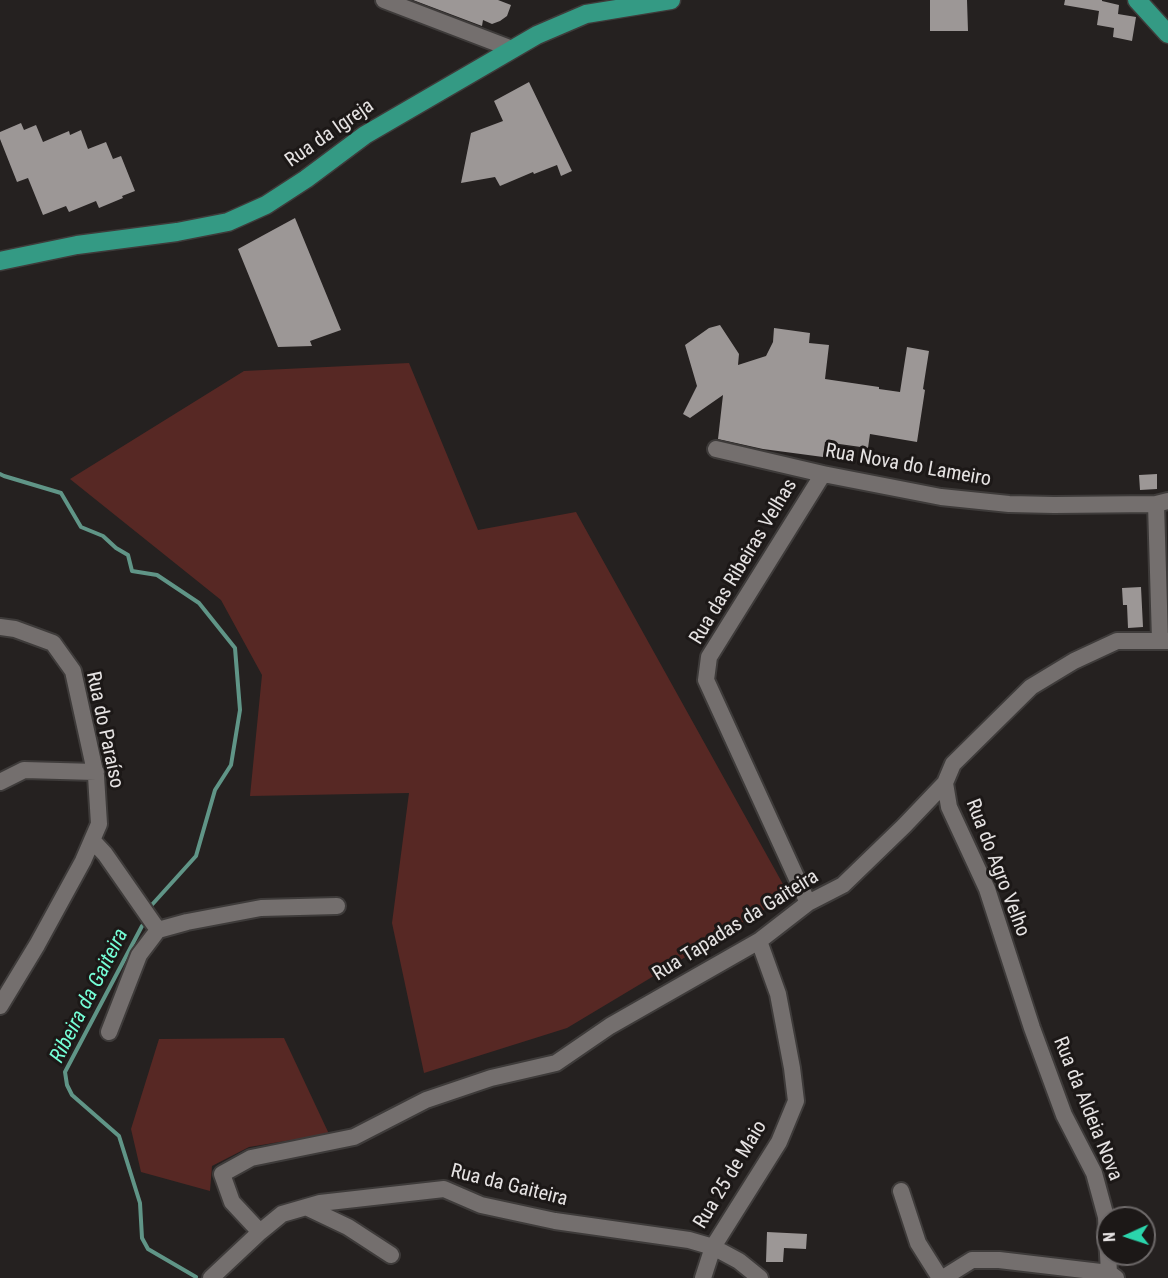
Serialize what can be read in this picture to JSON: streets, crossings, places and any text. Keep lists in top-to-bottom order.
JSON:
{
  "streets": {
    "main road": ["Rua da Igreja"],
    "street": [
      "Rua Nova do Lameiro",
      "Rua das Ribeiras Velhas",
      "Rua do Paraíso",
      "Rua do Agro Velho",
      "Rua Tapadas da Gaiteira",
      "Rua da Aldeia Nova",
      "Rua 25 de Maio",
      "Rua da Gaiteira"
    ]
  },
  "crossings": [
    ["Rua Nova do Lameiro", "Rua das Ribeiras Velhas"],
    ["Rua das Ribeiras Velhas", "Rua Tapadas da Gaiteira"],
    ["Rua do Agro Velho", "Rua Tapadas da Gaiteira"],
    ["Rua do Agro Velho", "Rua da Aldeia Nova"],
    ["Rua Tapadas da Gaiteira", "Rua 25 de Maio"],
    ["Rua Tapadas da Gaiteira", "Rua da Gaiteira"],
    ["Rua 25 de Maio", "Rua da Gaiteira"]
  ],
  "water": ["Ribeira da Gaiteira"],
  "north": "left"
}
